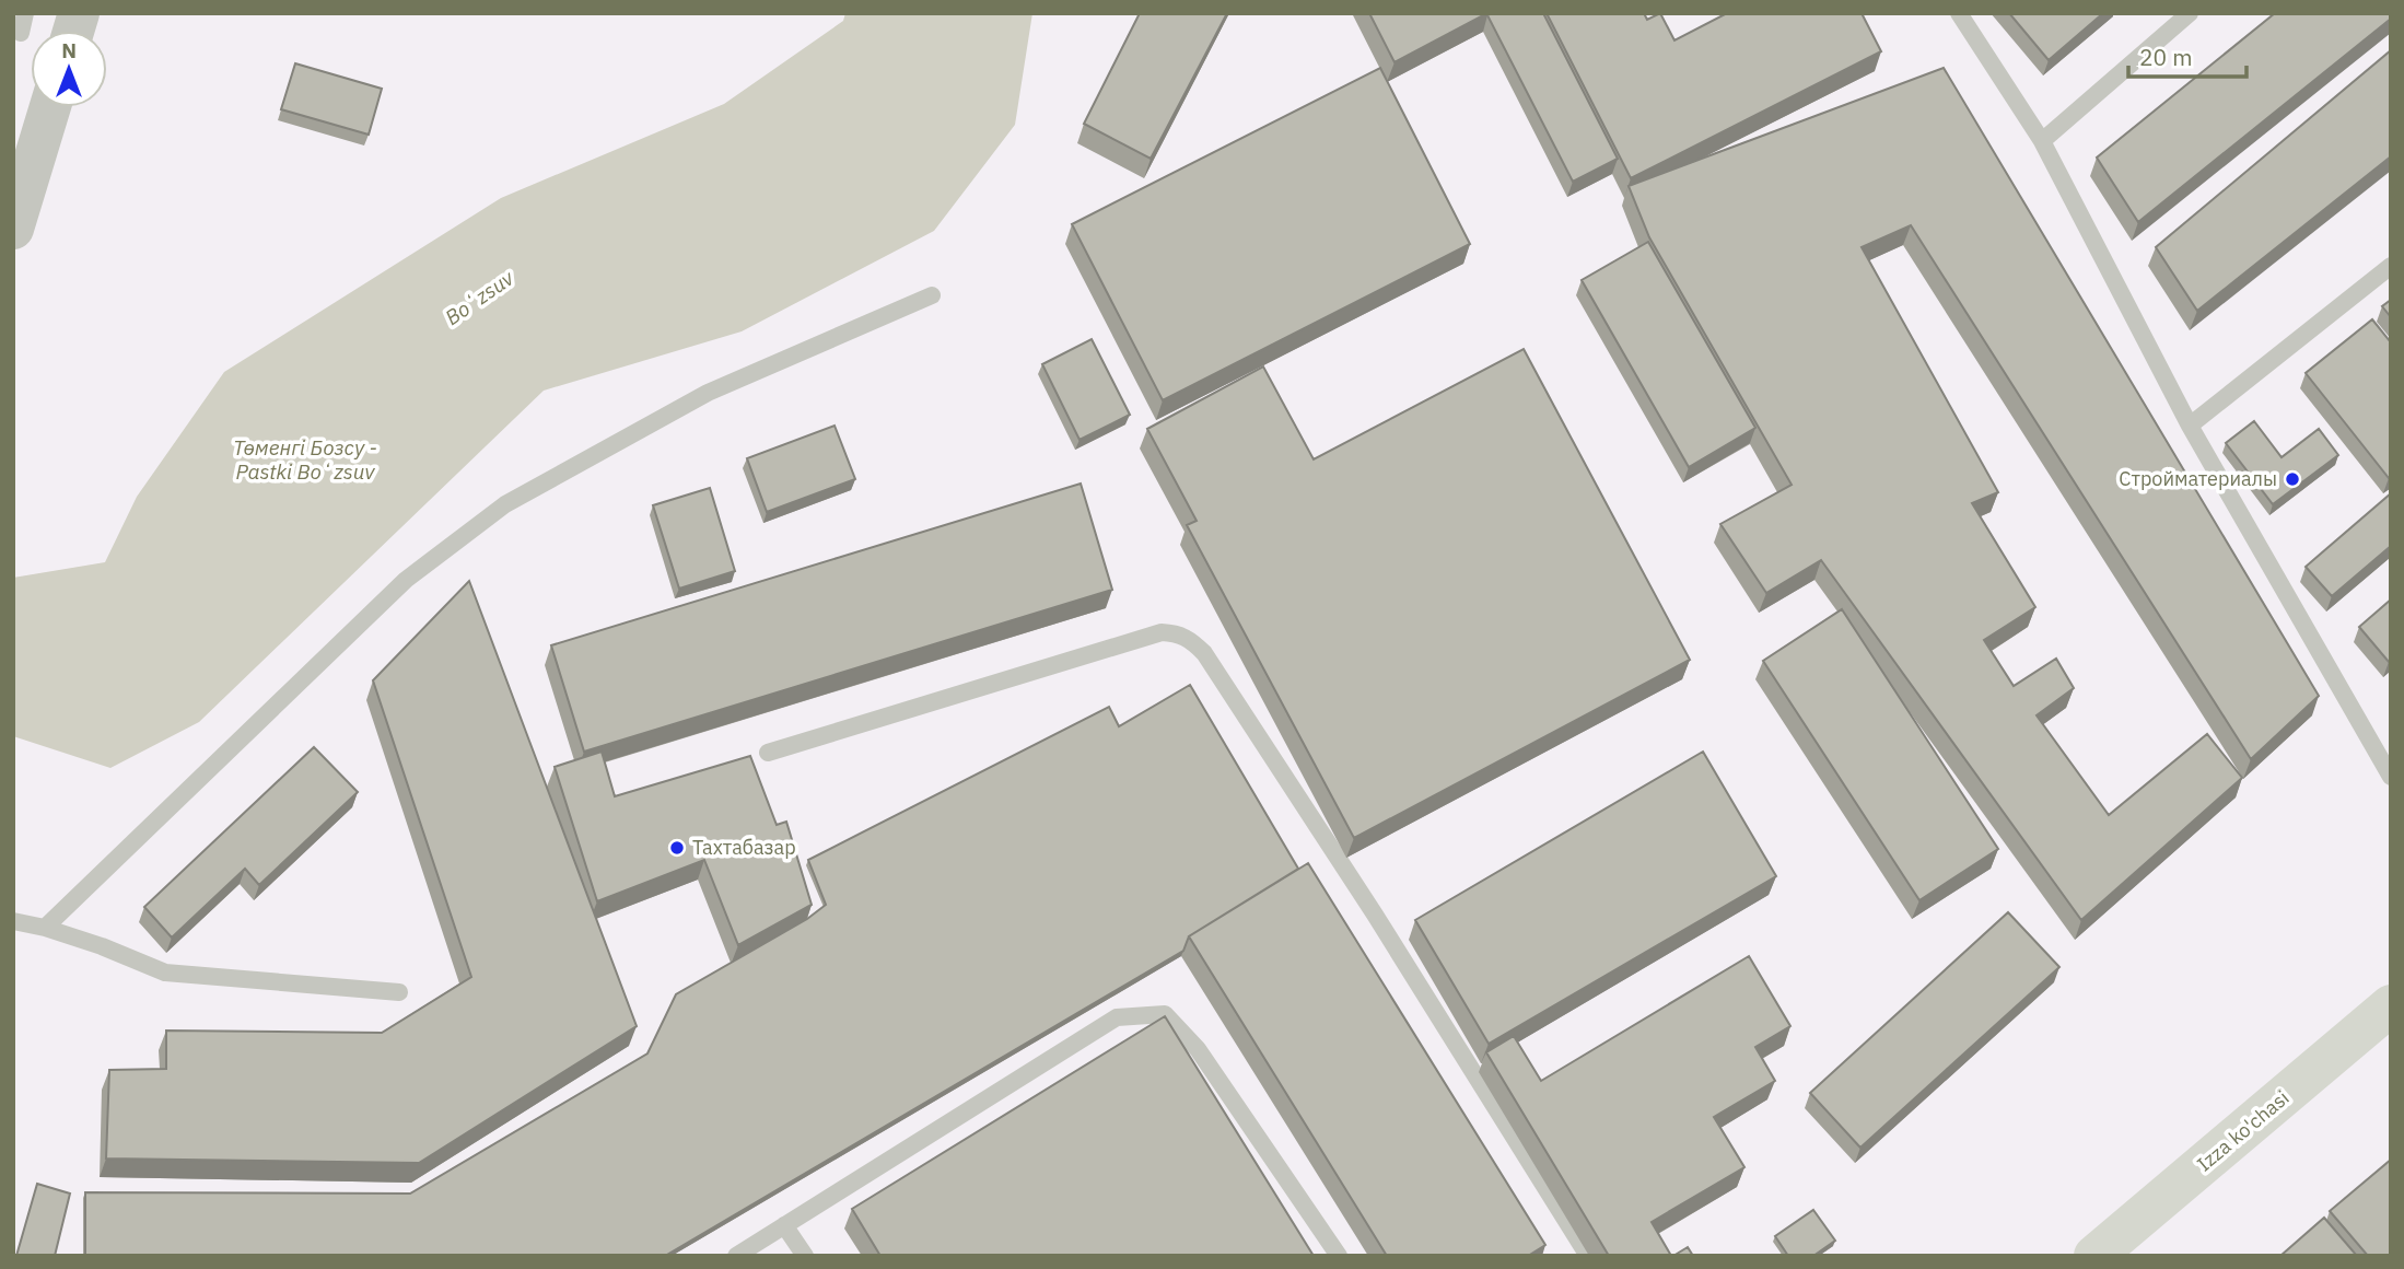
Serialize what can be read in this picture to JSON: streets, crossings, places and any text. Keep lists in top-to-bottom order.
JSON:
{
  "streets": {
    "main road": ["Izza ko'chasi"]
  },
  "water": ["Boʻzsuv", "Төменгі Бозсу - Pastki Boʻzsuv"],
  "places": ["Стройматериалы", "Тахтабазар"],
  "scale_bar": "20 m",
  "north": "top"
}
